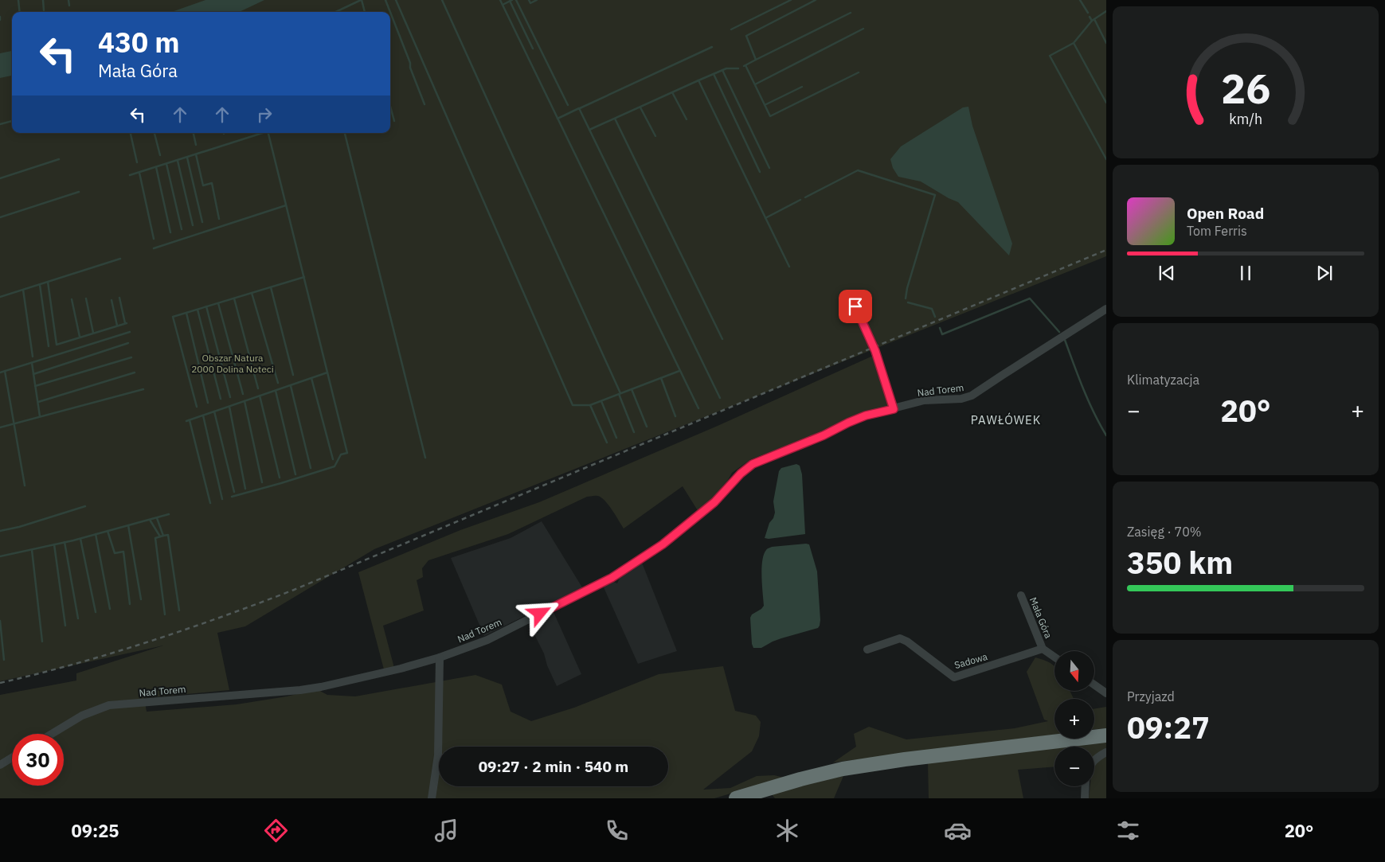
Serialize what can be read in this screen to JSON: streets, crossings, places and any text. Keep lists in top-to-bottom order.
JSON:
{
  "streets": {
    "street": ["Nad Torem", "Mała Góra", "Sadowa"]
  },
  "crossings": [
    ["Mała Góra", "Sadowa"]
  ],
  "districts": ["PAWŁÓWEK"],
  "parks": ["Obszar Natura 2000 Dolina Noteci"],
  "north": "bottom",
  "page": {
    "turn": ["430 m", "Mała Góra"],
    "song": ["Open Road", "Tom Ferris"],
    "tile": [
      "Klimatyzacja",
      ["Zasięg · 70%", "350 km"],
      ["Przyjazd", "09:27"]
    ],
    "heat": ["−", "20°", "+"],
    "map_buttons": ["+", "−"],
    "limit": "30",
    "trip": "09:27 · 2 min · 540 m",
    "tabs": ["09:25", "20°"],
    "gauge": ["26", "km/h"]
  }
}
